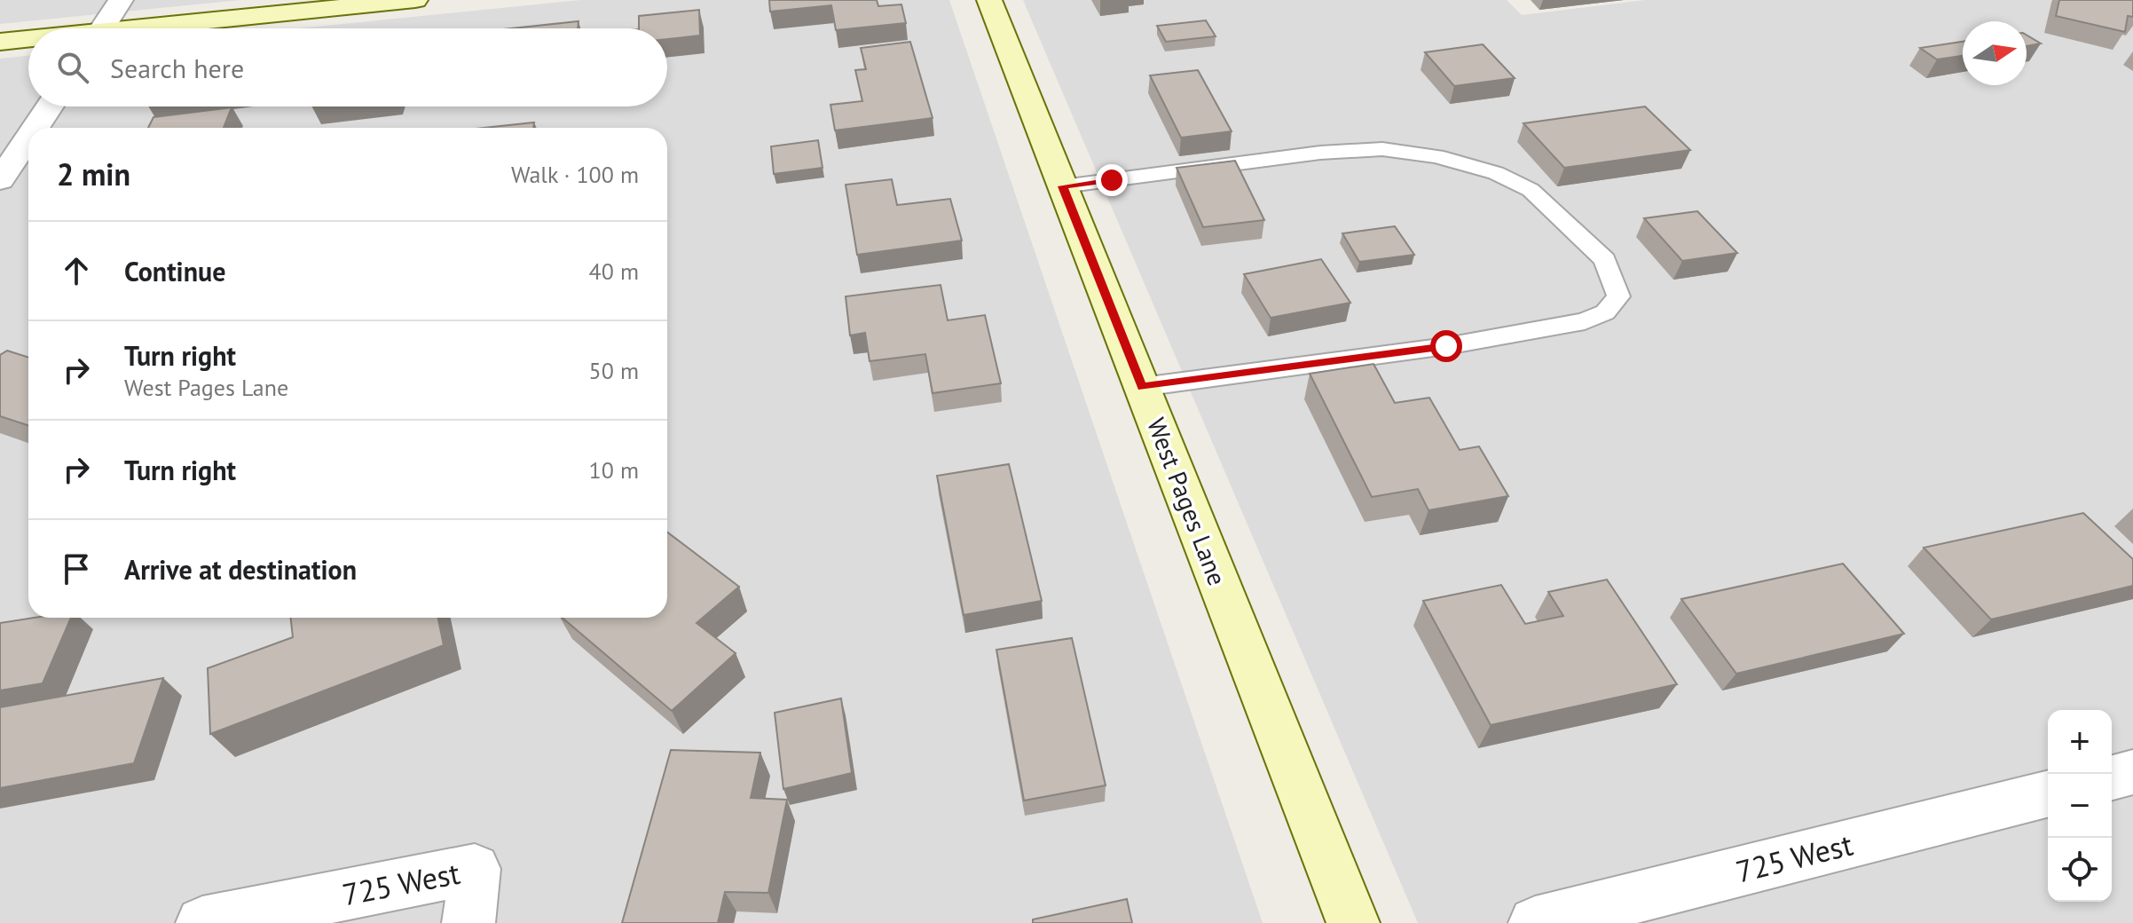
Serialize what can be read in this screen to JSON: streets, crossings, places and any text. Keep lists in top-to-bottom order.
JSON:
{
  "streets": {
    "street": ["West Pages Lane", "725 West"]
  },
  "north": "right",
  "page": {
    "search": "Search here",
    "heading": ["2 min", "Walk · 100 m"],
    "list": [
      ["Continue", "40 m"],
      ["Turn right", "West Pages Lane", "50 m"],
      ["Turn right", "10 m"],
      "Arrive at destination"
    ],
    "map_buttons": ["+", "−"]
  }
}
